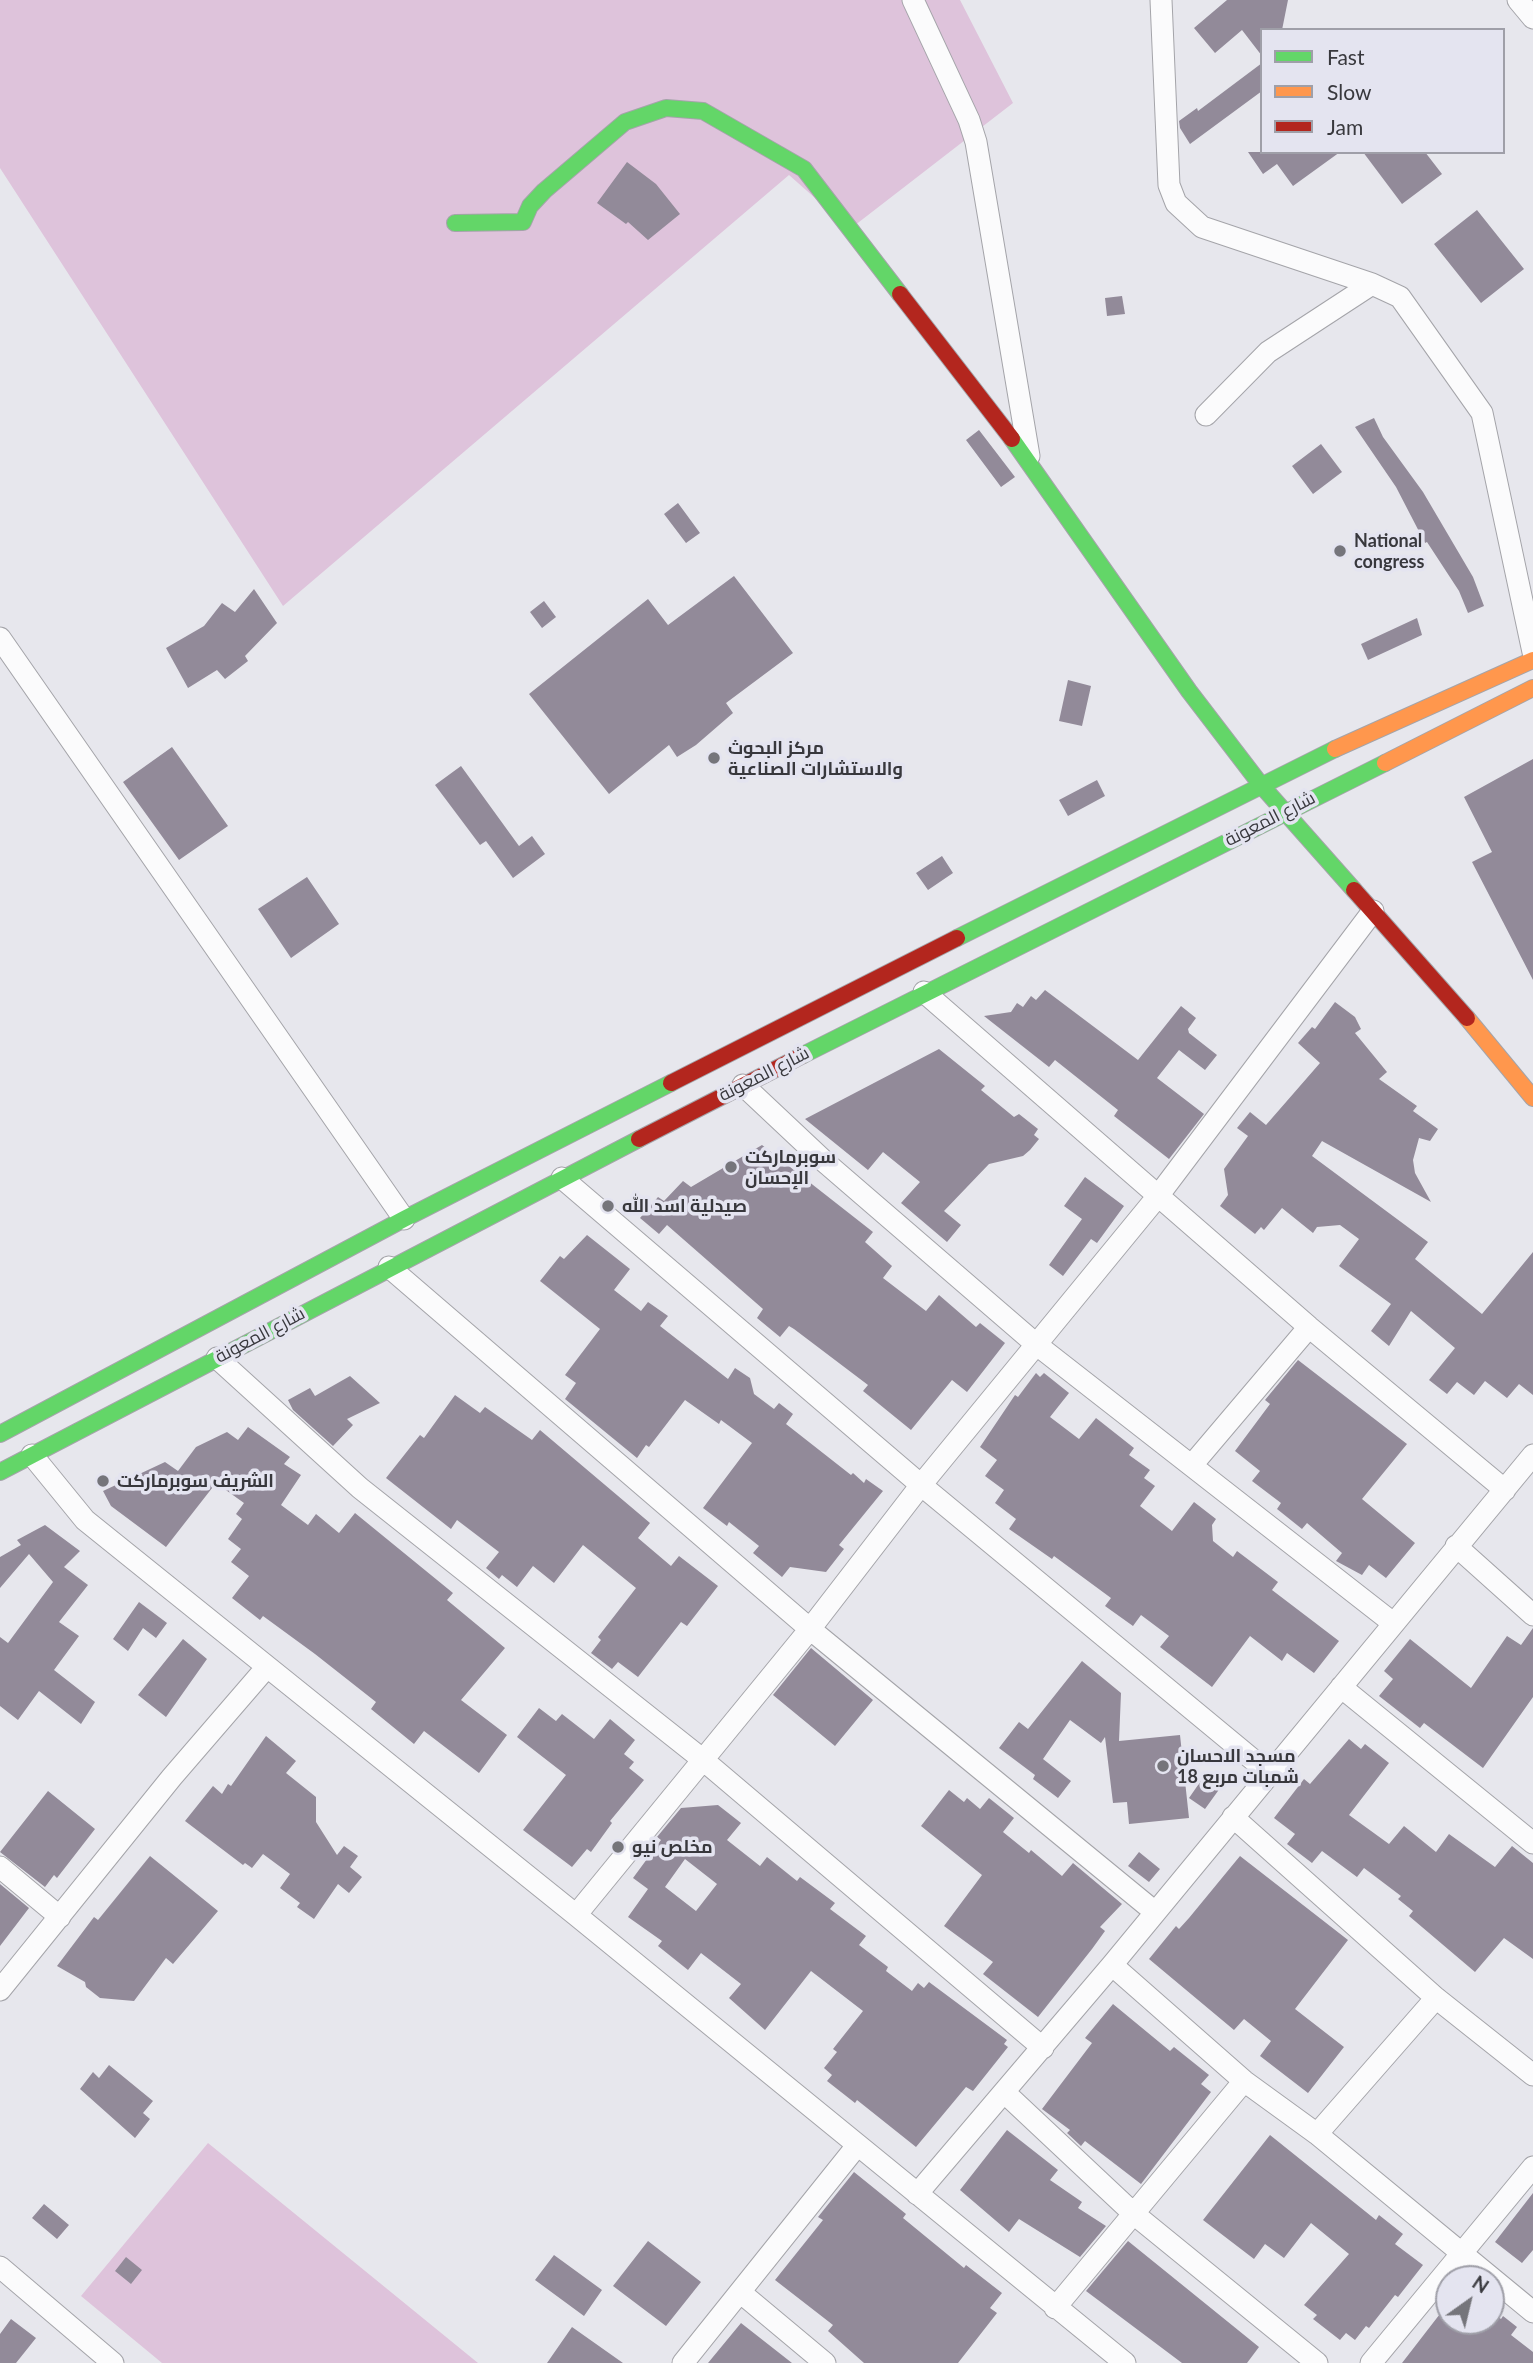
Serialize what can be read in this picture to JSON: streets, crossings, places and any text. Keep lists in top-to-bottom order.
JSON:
{
  "streets": {
    "main road": ["شارع المعونة"]
  },
  "places": [
    "National congress",
    "مركز البحوث والاستشارات الصناعية",
    "سوبرماركت الإحسان",
    "صيدلية اسد الله",
    "الشريف سوبرماركت",
    "مسجد الاحسان شمبات مربع 18",
    "مخلص نيو"
  ],
  "legend": ["Fast", "Slow", "Jam"],
  "north": "top right"
}
